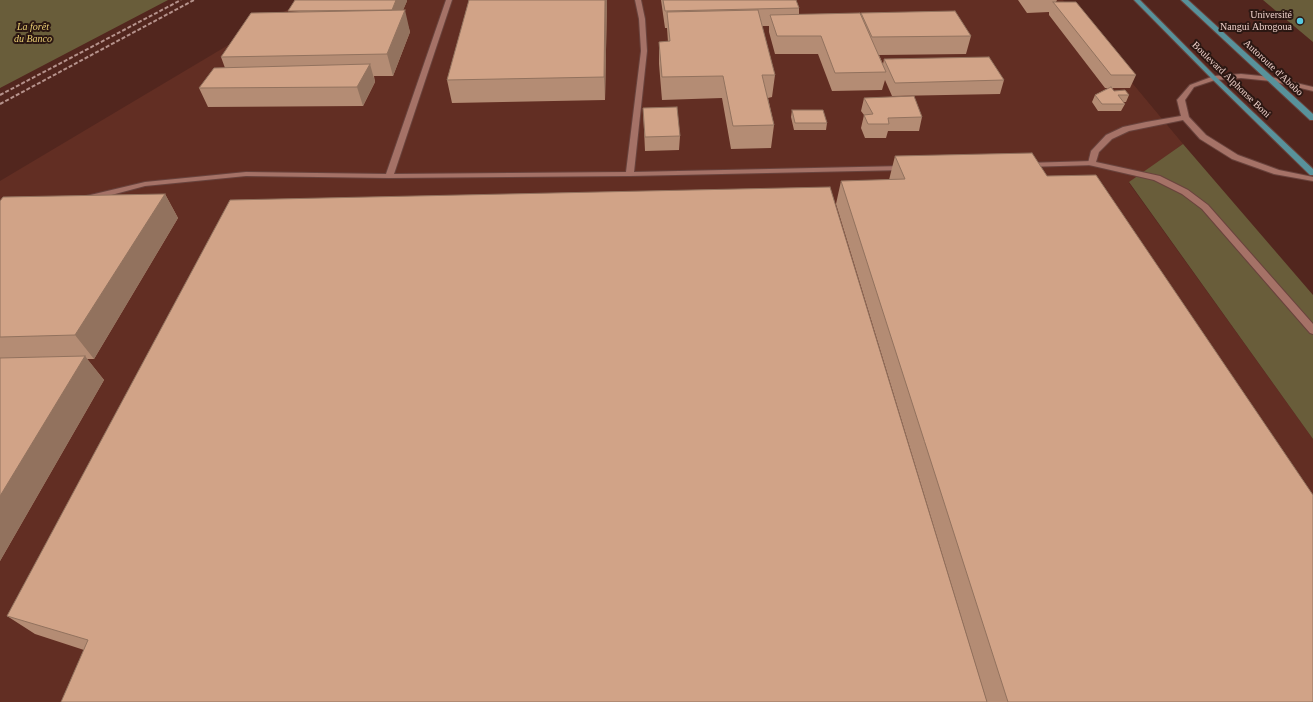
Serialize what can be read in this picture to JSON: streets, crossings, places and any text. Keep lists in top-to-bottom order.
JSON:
{
  "streets": {
    "main road": ["Autoroute d'Abobo", "Boulevard Alphonse Boni"]
  },
  "parks": ["La forêt du Banco"],
  "places": ["Université Nangui Abrogoua"]
}
